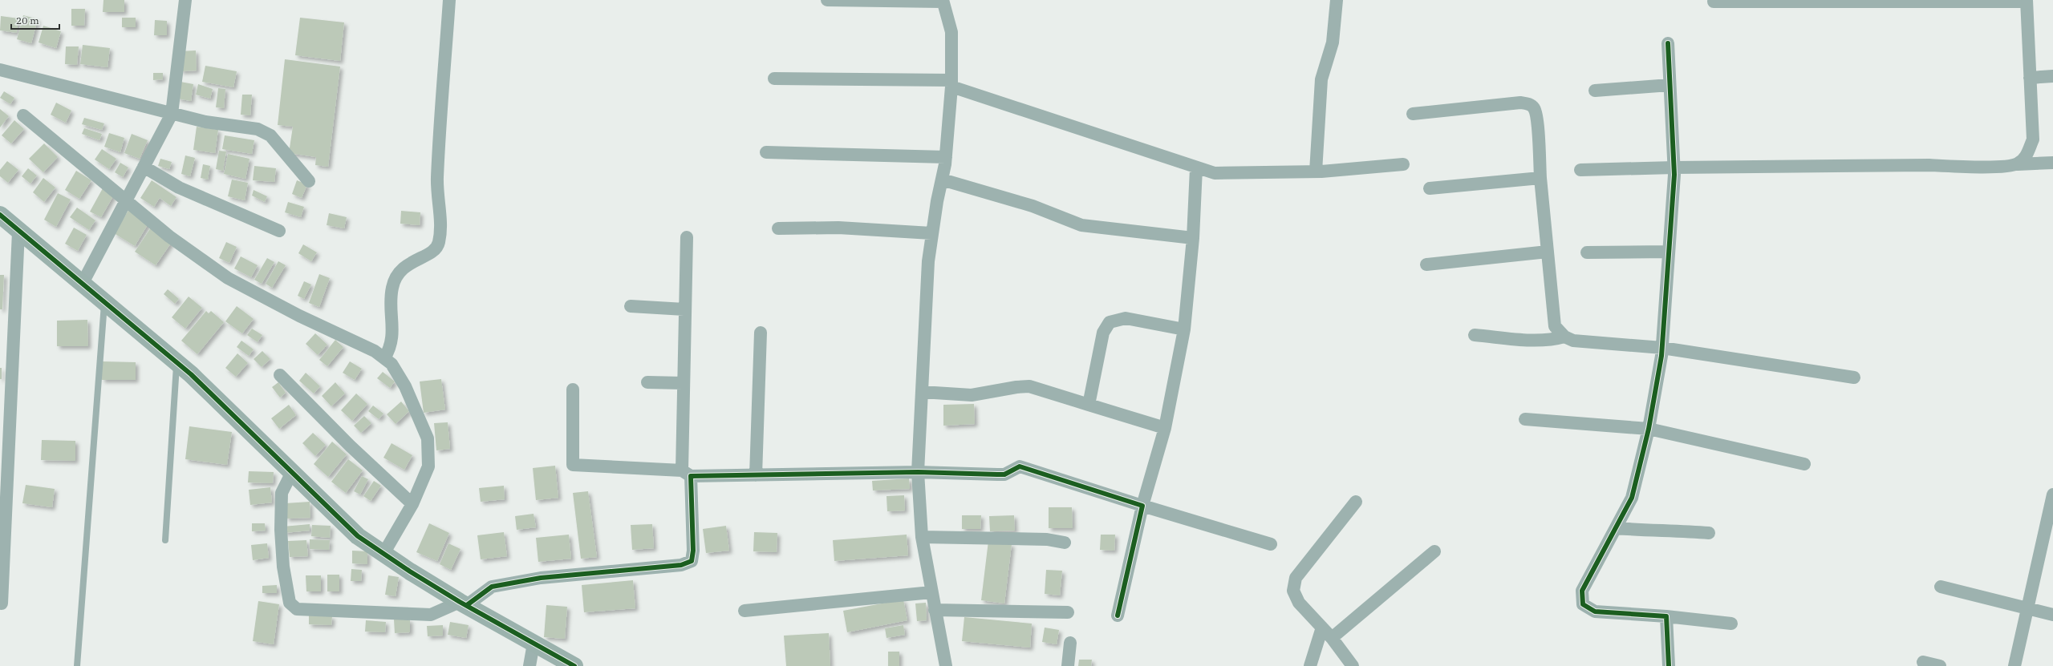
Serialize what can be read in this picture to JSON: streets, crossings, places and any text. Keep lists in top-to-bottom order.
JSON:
{
  "scale_bar": "20 m"
}
